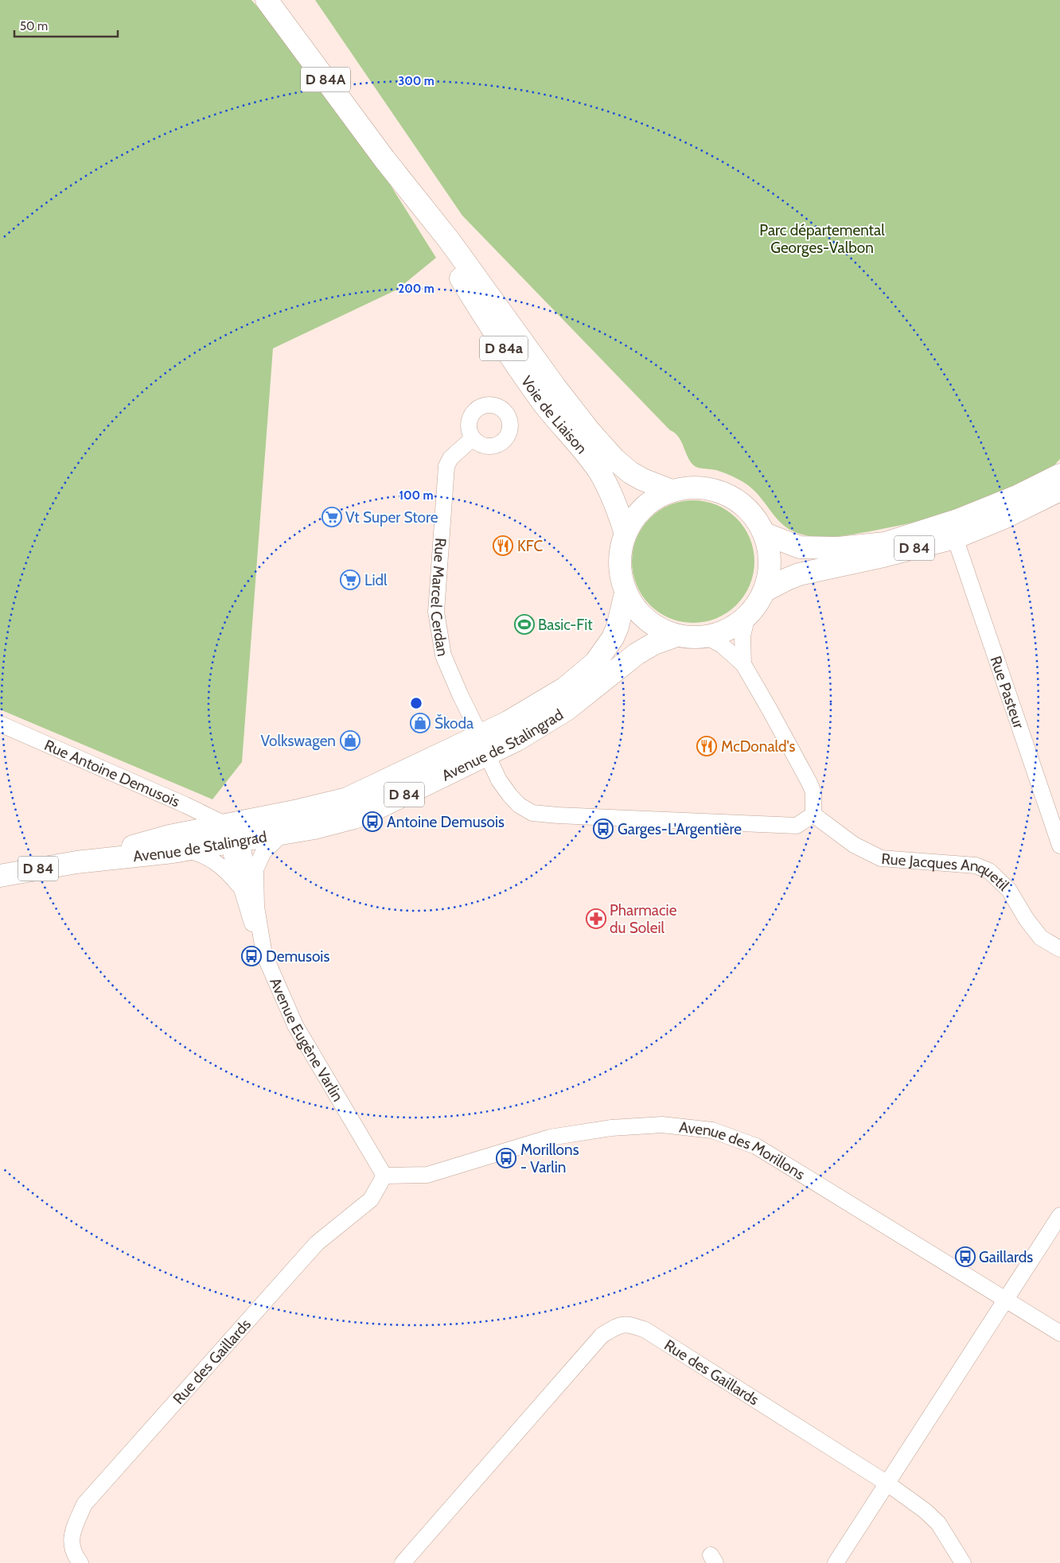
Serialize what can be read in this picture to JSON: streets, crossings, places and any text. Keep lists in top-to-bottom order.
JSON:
{
  "streets": {
    "main road": [
      "D 84A",
      "D 84a",
      "Voie de Liaison",
      "D 84",
      "Avenue de Stalingrad"
    ],
    "street": [
      "Rue Marcel Cerdan",
      "Rue Pasteur",
      "Rue Antoine Demusois",
      "Rue Jacques Anquetil",
      "Avenue Eugène Varlin",
      "Avenue des Morillons",
      "Rue des Gaillards"
    ]
  },
  "crossings": [
    ["D 84", "Rue Pasteur"],
    ["Rue Marcel Cerdan", "Avenue de Stalingrad"],
    ["Rue Marcel Cerdan", "Rue Jacques Anquetil"],
    ["Avenue de Stalingrad", "Rue Antoine Demusois"],
    ["Avenue de Stalingrad", "Avenue Eugène Varlin"],
    ["Avenue Eugène Varlin", "Avenue des Morillons"],
    ["Avenue Eugène Varlin", "Rue des Gaillards"],
    ["Avenue des Morillons", "Rue des Gaillards"]
  ],
  "parks": ["Parc départemental Georges-Valbon"],
  "places": {
    "supermarket": ["Vt Super Store", "Lidl"],
    "restaurant": ["KFC", "McDonald's"],
    "sports": ["Basic-Fit"],
    "shop": ["Škoda", "Volkswagen"],
    "bus stop": [
      "Antoine Demusois",
      "Garges-L'Argentière",
      "Demusois",
      "Morillons - Varlin",
      "Gaillards"
    ],
    "pharmacy": ["Pharmacie du Soleil"]
  },
  "scale_bar": "50 m",
  "rings": ["300 m", "200 m", "100 m"]
}
